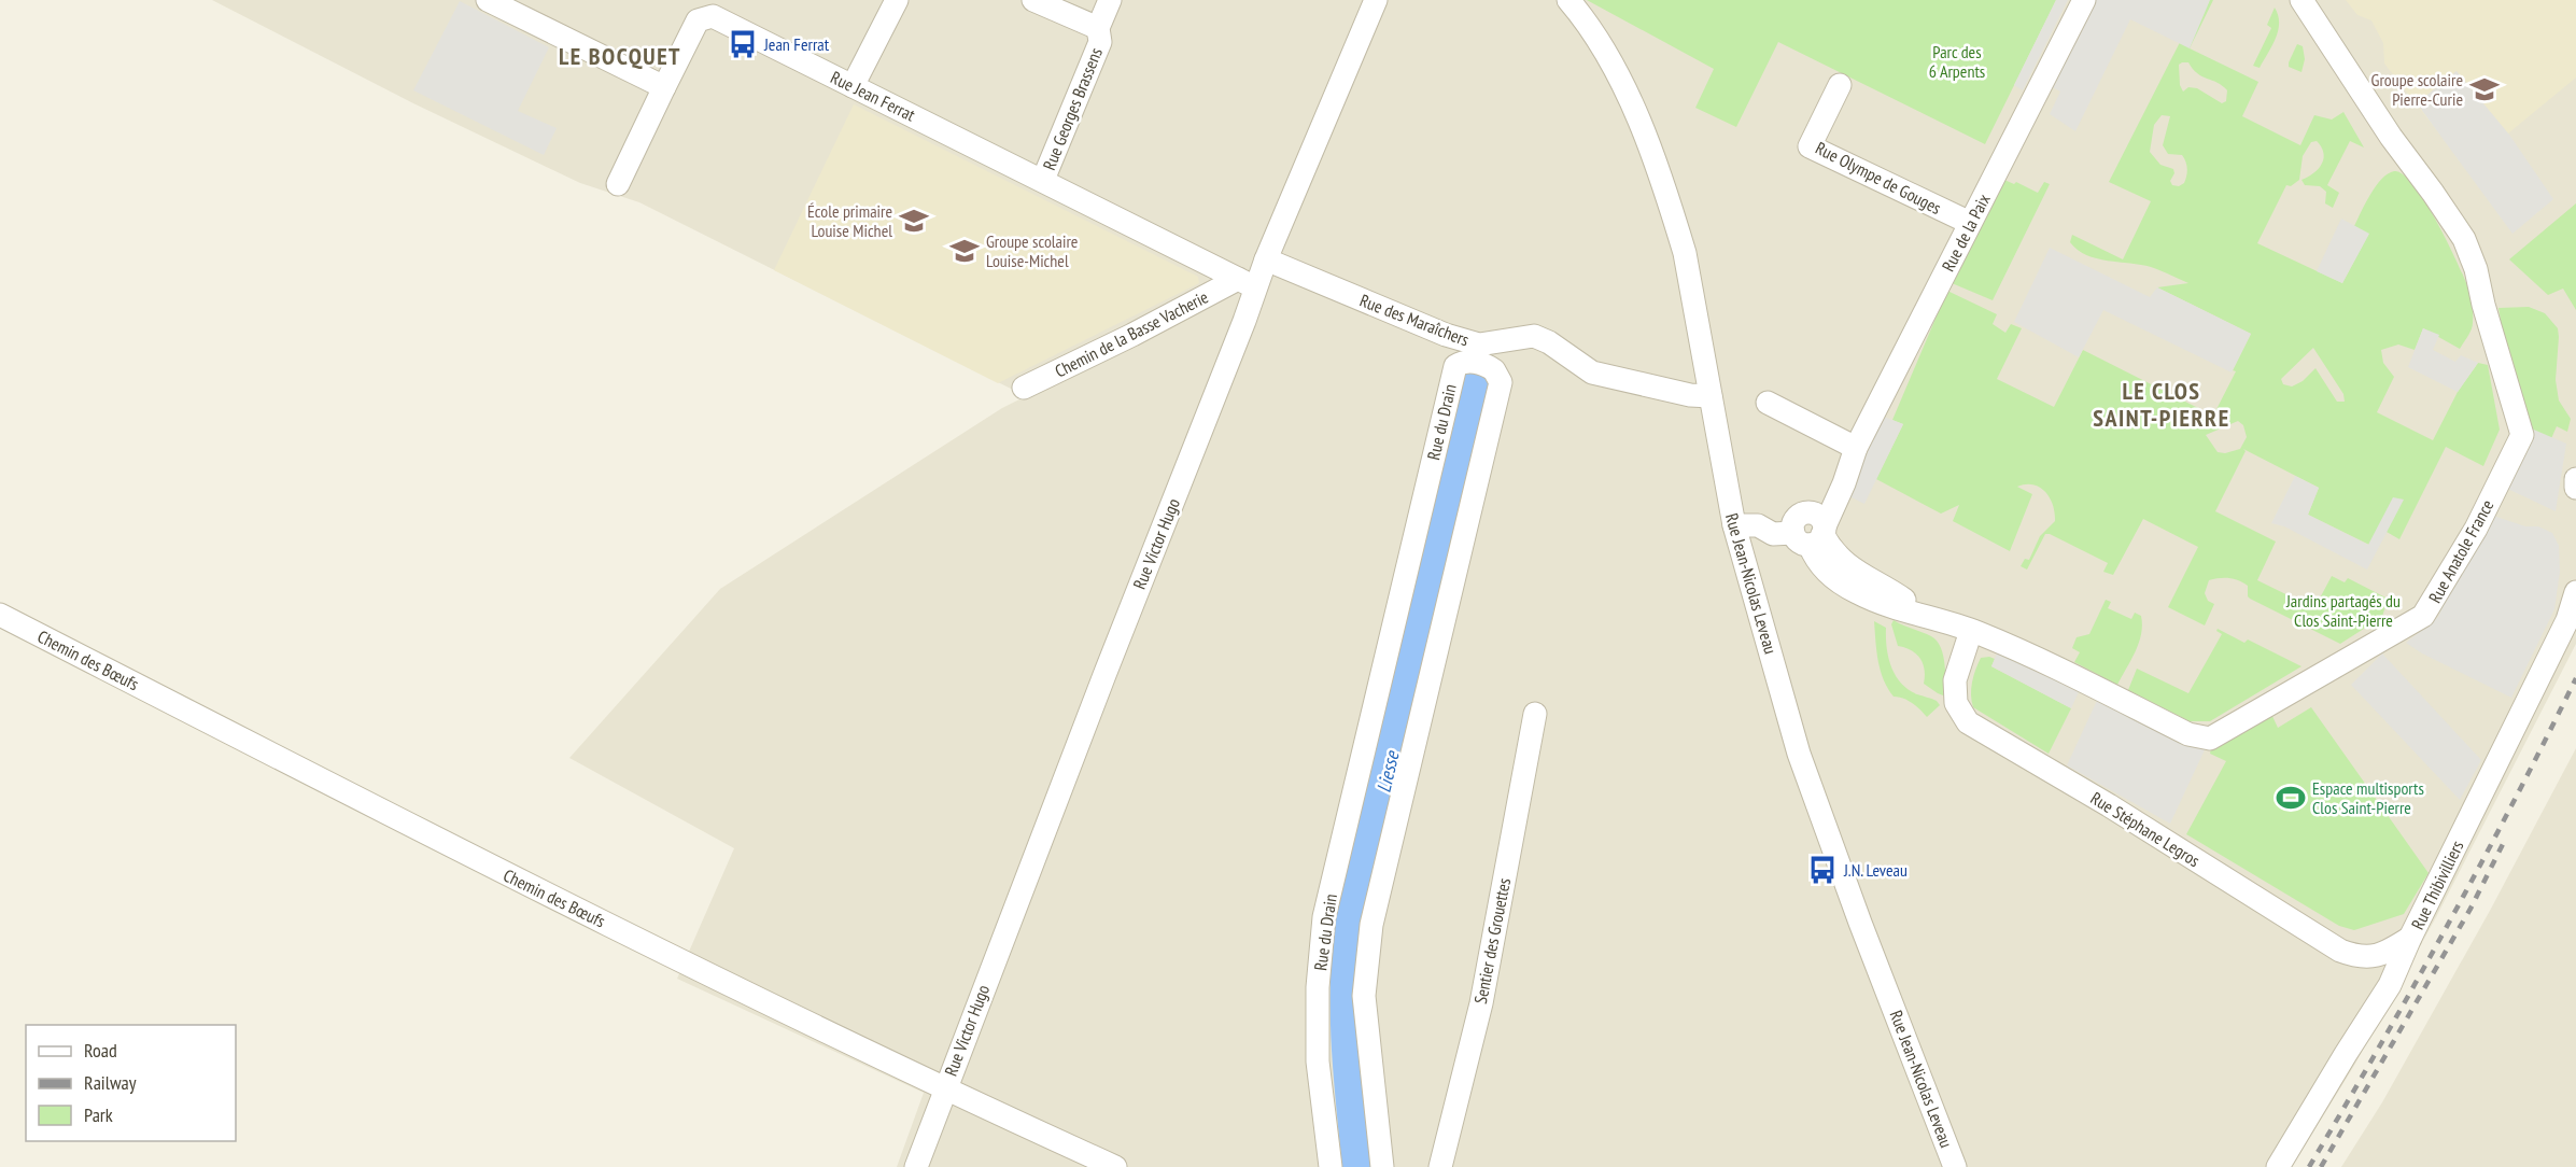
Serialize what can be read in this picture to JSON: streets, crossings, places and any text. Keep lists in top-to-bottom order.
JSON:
{
  "streets": {
    "street": [
      "Rue Jean Ferrat",
      "Rue Georges Brassens",
      "Rue Olympe de Gouges",
      "Rue de la Paix",
      "Rue des Maraîchers",
      "Chemin de la Basse Vacherie",
      "Rue du Drain",
      "Rue Victor Hugo",
      "Rue Anatole France",
      "Rue Jean-Nicolas Leveau",
      "Chemin des Bœufs",
      "Rue Stéphane Legros",
      "Rue Thibivilliers",
      "Sentier des Grouettes"
    ]
  },
  "crossings": [
    ["Rue Jean Ferrat", "Rue Georges Brassens"],
    ["Rue Jean Ferrat", "Chemin de la Basse Vacherie"],
    ["Rue Jean Ferrat", "Rue Victor Hugo"],
    ["Rue Olympe de Gouges", "Rue de la Paix"],
    ["Rue de la Paix", "Rue Anatole France"],
    ["Rue des Maraîchers", "Rue Victor Hugo"],
    ["Rue des Maraîchers", "Rue Jean-Nicolas Leveau"],
    ["Chemin de la Basse Vacherie", "Rue Victor Hugo"],
    ["Rue Victor Hugo", "Chemin des Bœufs"],
    ["Rue Anatole France", "Rue Stéphane Legros"],
    ["Rue Stéphane Legros", "Rue Thibivilliers"]
  ],
  "districts": ["LE BOCQUET", "LE CLOS SAINT-PIERRE"],
  "water": ["Liesse"],
  "parks": ["Parc des 6 Arpents", "Jardins partagés du Clos Saint-Pierre"],
  "places": {
    "bus stop": ["Jean Ferrat", "J.N. Leveau"],
    "school or university": ["Groupe scolaire Pierre-Curie", "École primaire Louise Michel", "Groupe scolaire Louise-Michel"],
    "sports": ["Espace multisports Clos Saint-Pierre"]
  },
  "legend": ["Road", "Railway", "Park"]
}
